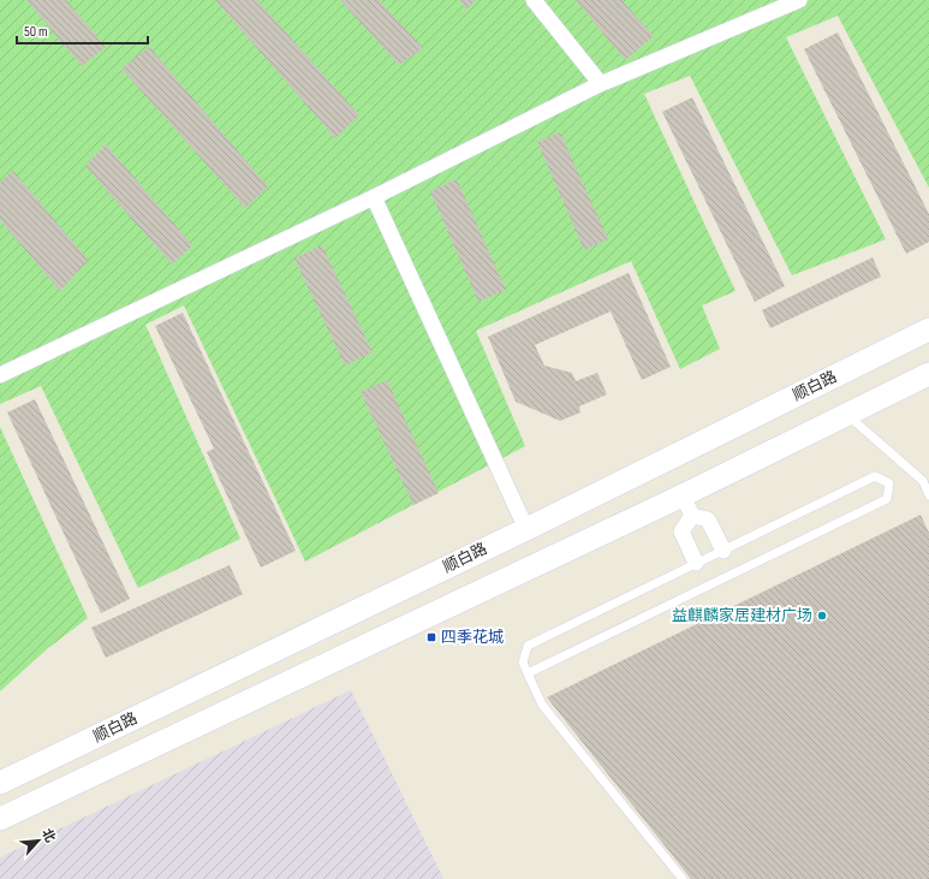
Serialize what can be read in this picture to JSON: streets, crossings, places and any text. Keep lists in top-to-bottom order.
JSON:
{
  "streets": {
    "main road": ["顺白路"]
  },
  "places": {
    "other": ["益麒麟家居建材广场"],
    "transit": ["四季花城"]
  },
  "scale_bar": "50 m",
  "north": "top right"
}
